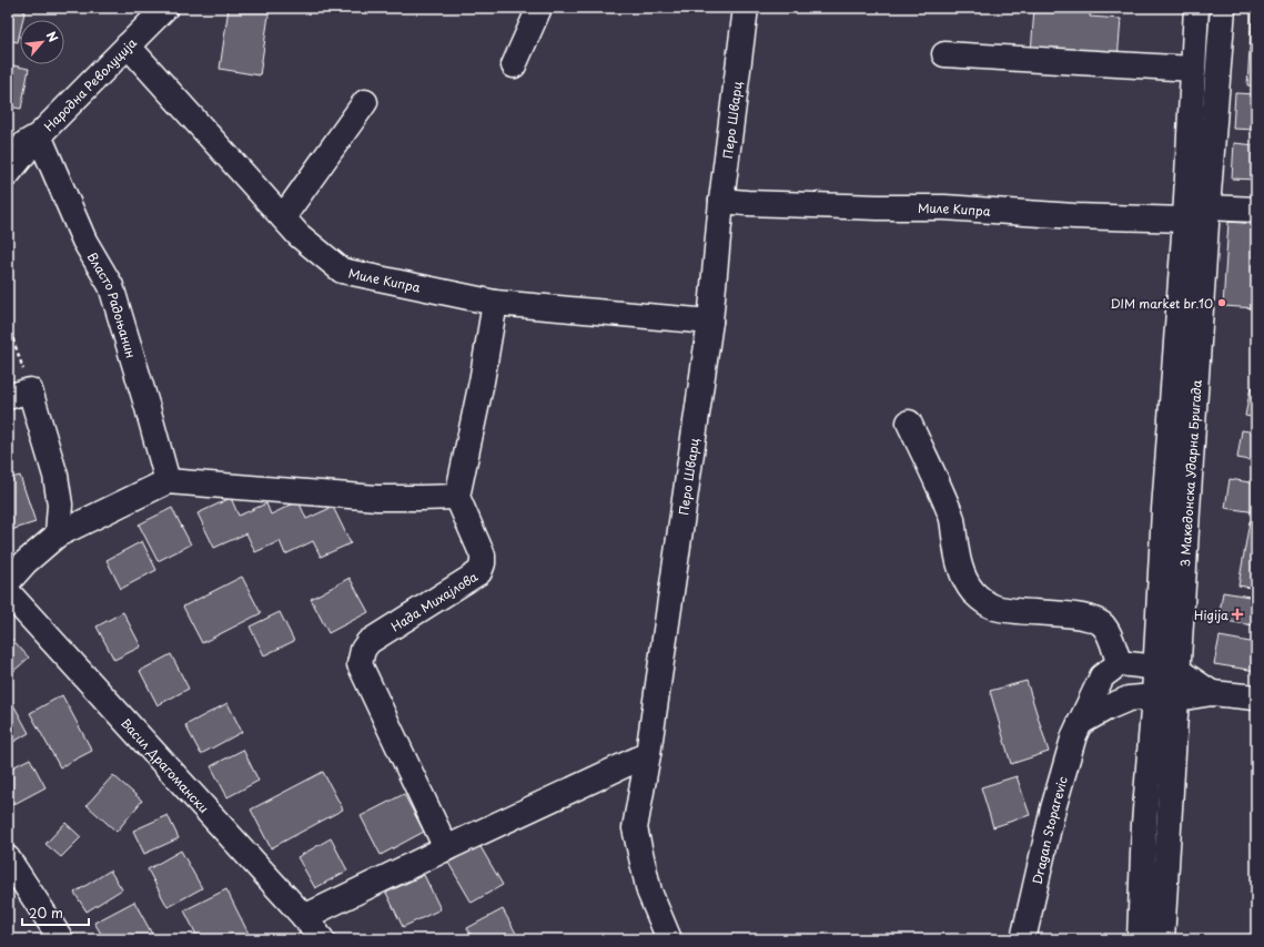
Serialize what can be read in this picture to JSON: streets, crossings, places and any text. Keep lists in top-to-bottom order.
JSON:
{
  "streets": {
    "street": [
      "Народна Револуција",
      "Перо Шварц",
      "Миле Кипра",
      "Власто Радоњанин",
      "3 Македонска Ударна Бригада",
      "Нада Михајлова",
      "Васил Драгомански",
      "Dragan Stoparevic"
    ]
  },
  "crossings": [
    ["Народна Револуција", "Миле Кипра"],
    ["Народна Револуција", "Власто Радоњанин"],
    ["Перо Шварц", "Миле Кипра"],
    ["Миле Кипра", "3 Македонска Ударна Бригада"]
  ],
  "places": {
    "other": ["DIM market br.10"],
    "health": ["Higija"]
  },
  "scale_bar": "20 m",
  "north": "top right"
}
